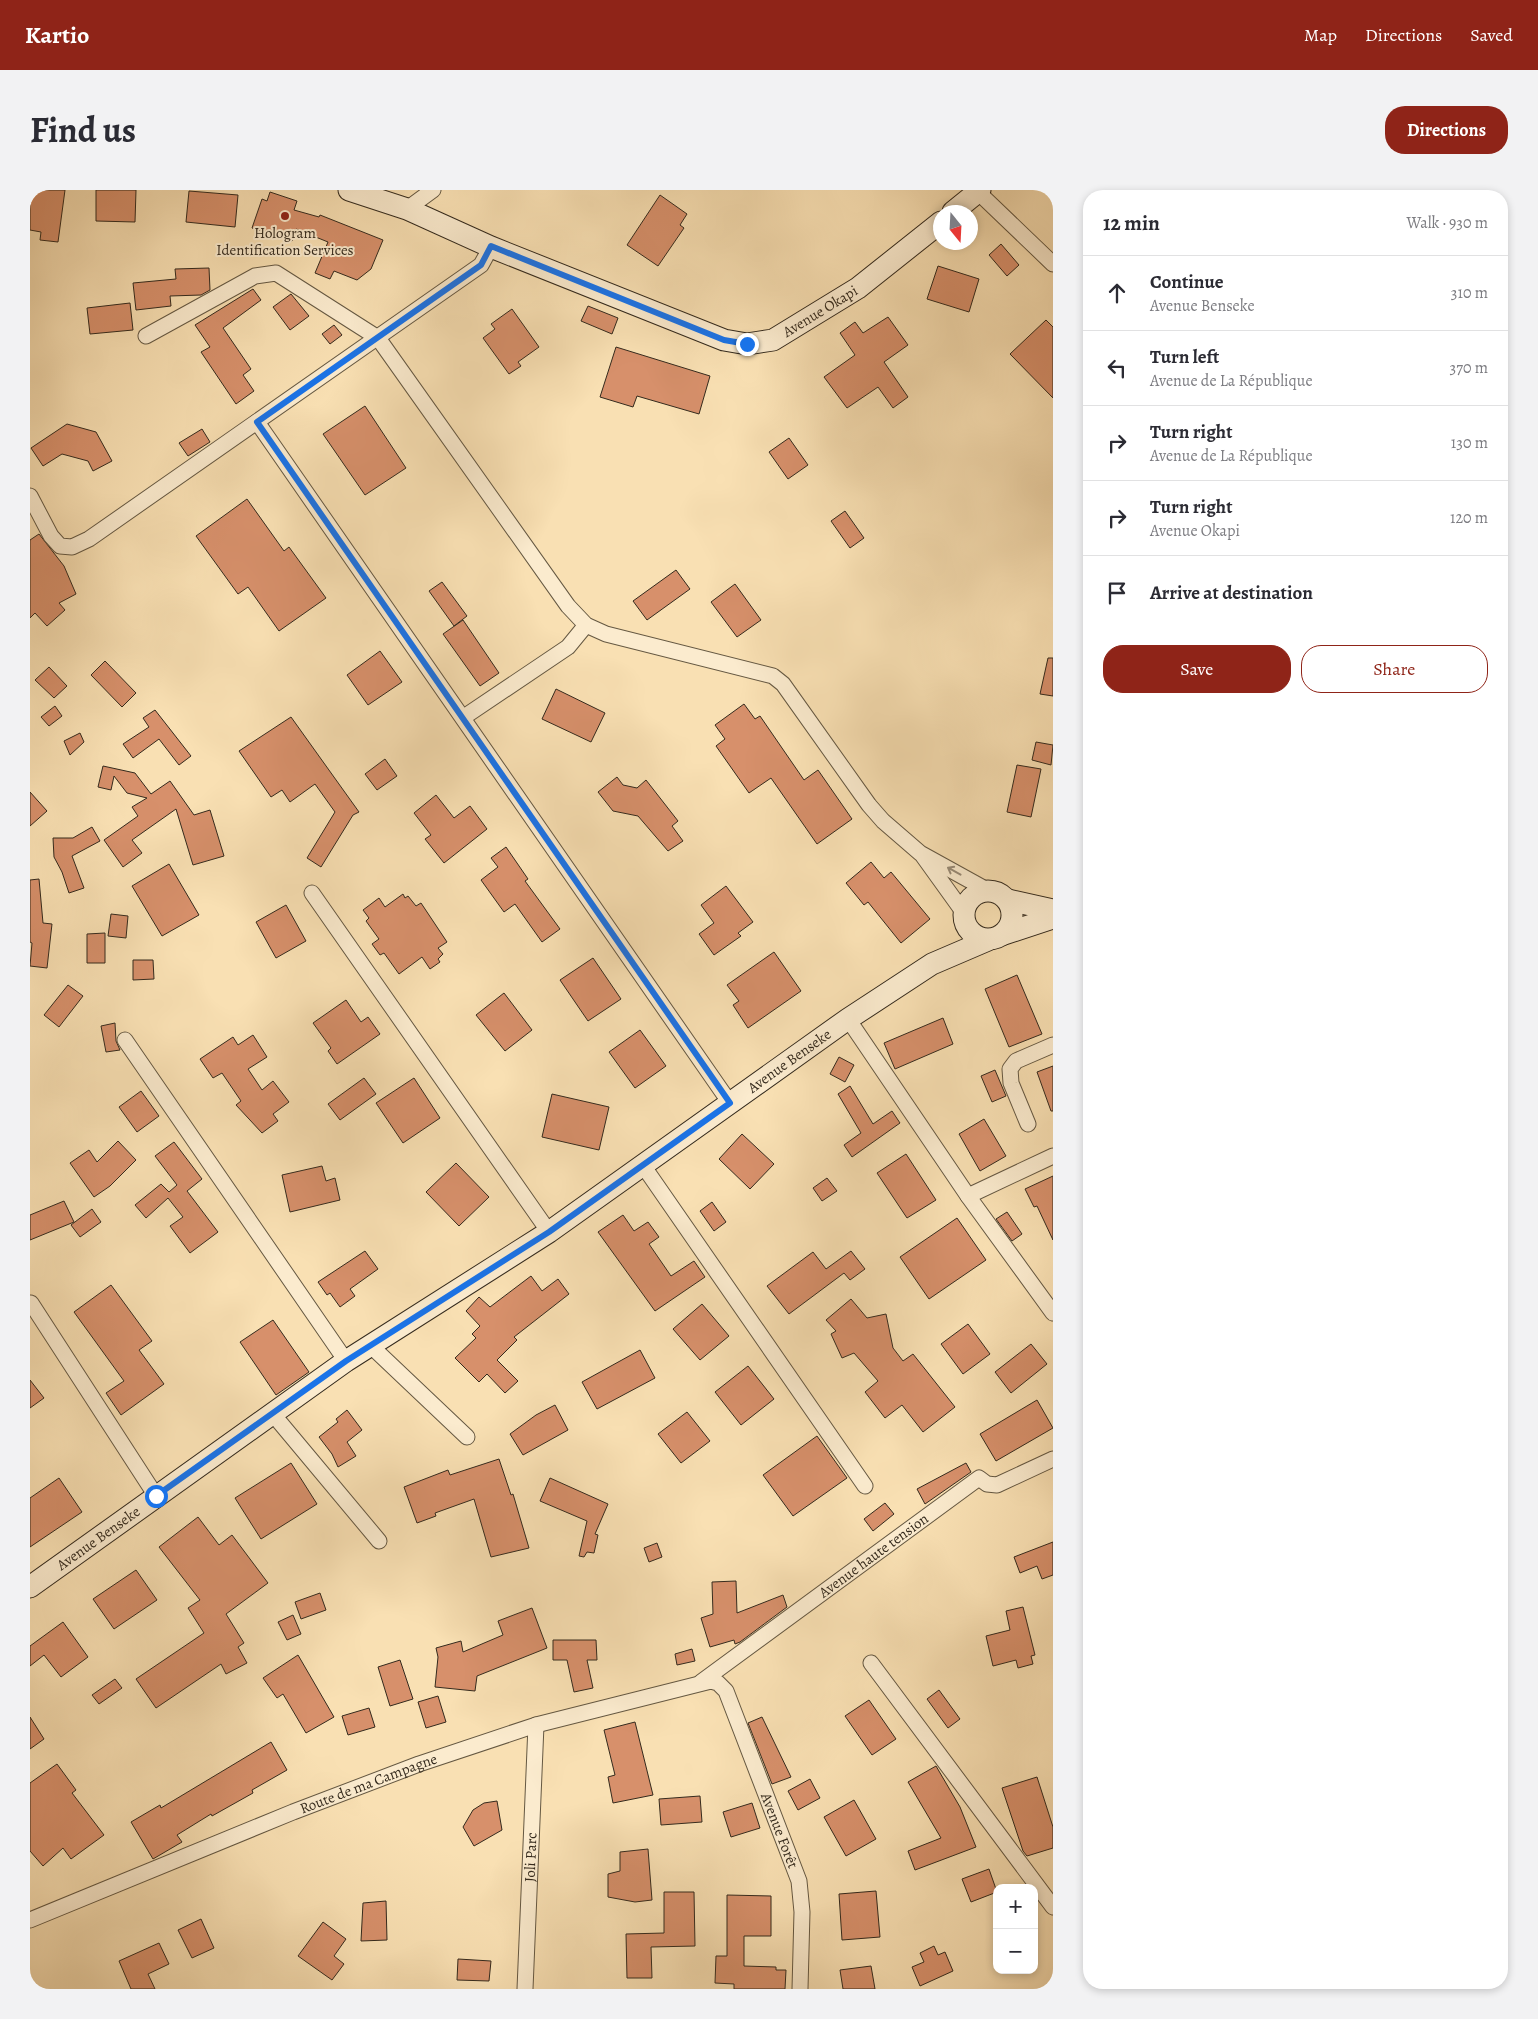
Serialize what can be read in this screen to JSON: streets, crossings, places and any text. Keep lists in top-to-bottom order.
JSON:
{
  "streets": {
    "street": [
      "Avenue Okapi",
      "Avenue Benseke",
      "Avenue haute tension",
      "Route de ma Campagne",
      "Avenue Forêt",
      "Joli Parc"
    ]
  },
  "crossings": [
    ["Avenue haute tension", "Route de ma Campagne"],
    ["Route de ma Campagne", "Avenue Forêt"],
    ["Route de ma Campagne", "Joli Parc"]
  ],
  "places": ["Hologram Identification Services"],
  "north": "bottom",
  "page": {
    "header": "Kartio",
    "nav": ["Map", "Directions", "Saved"],
    "title": "Find us",
    "buttons": [
      "Directions",
      ["Save", "Share"]
    ],
    "heading": ["12 min", "Walk · 930 m"],
    "list": [
      ["Continue", "Avenue Benseke", "310 m"],
      ["Turn left", "Avenue de La République", "370 m"],
      ["Turn right", "Avenue de La République", "130 m"],
      ["Turn right", "Avenue Okapi", "120 m"],
      "Arrive at destination"
    ],
    "map_buttons": ["+", "−"]
  }
}
